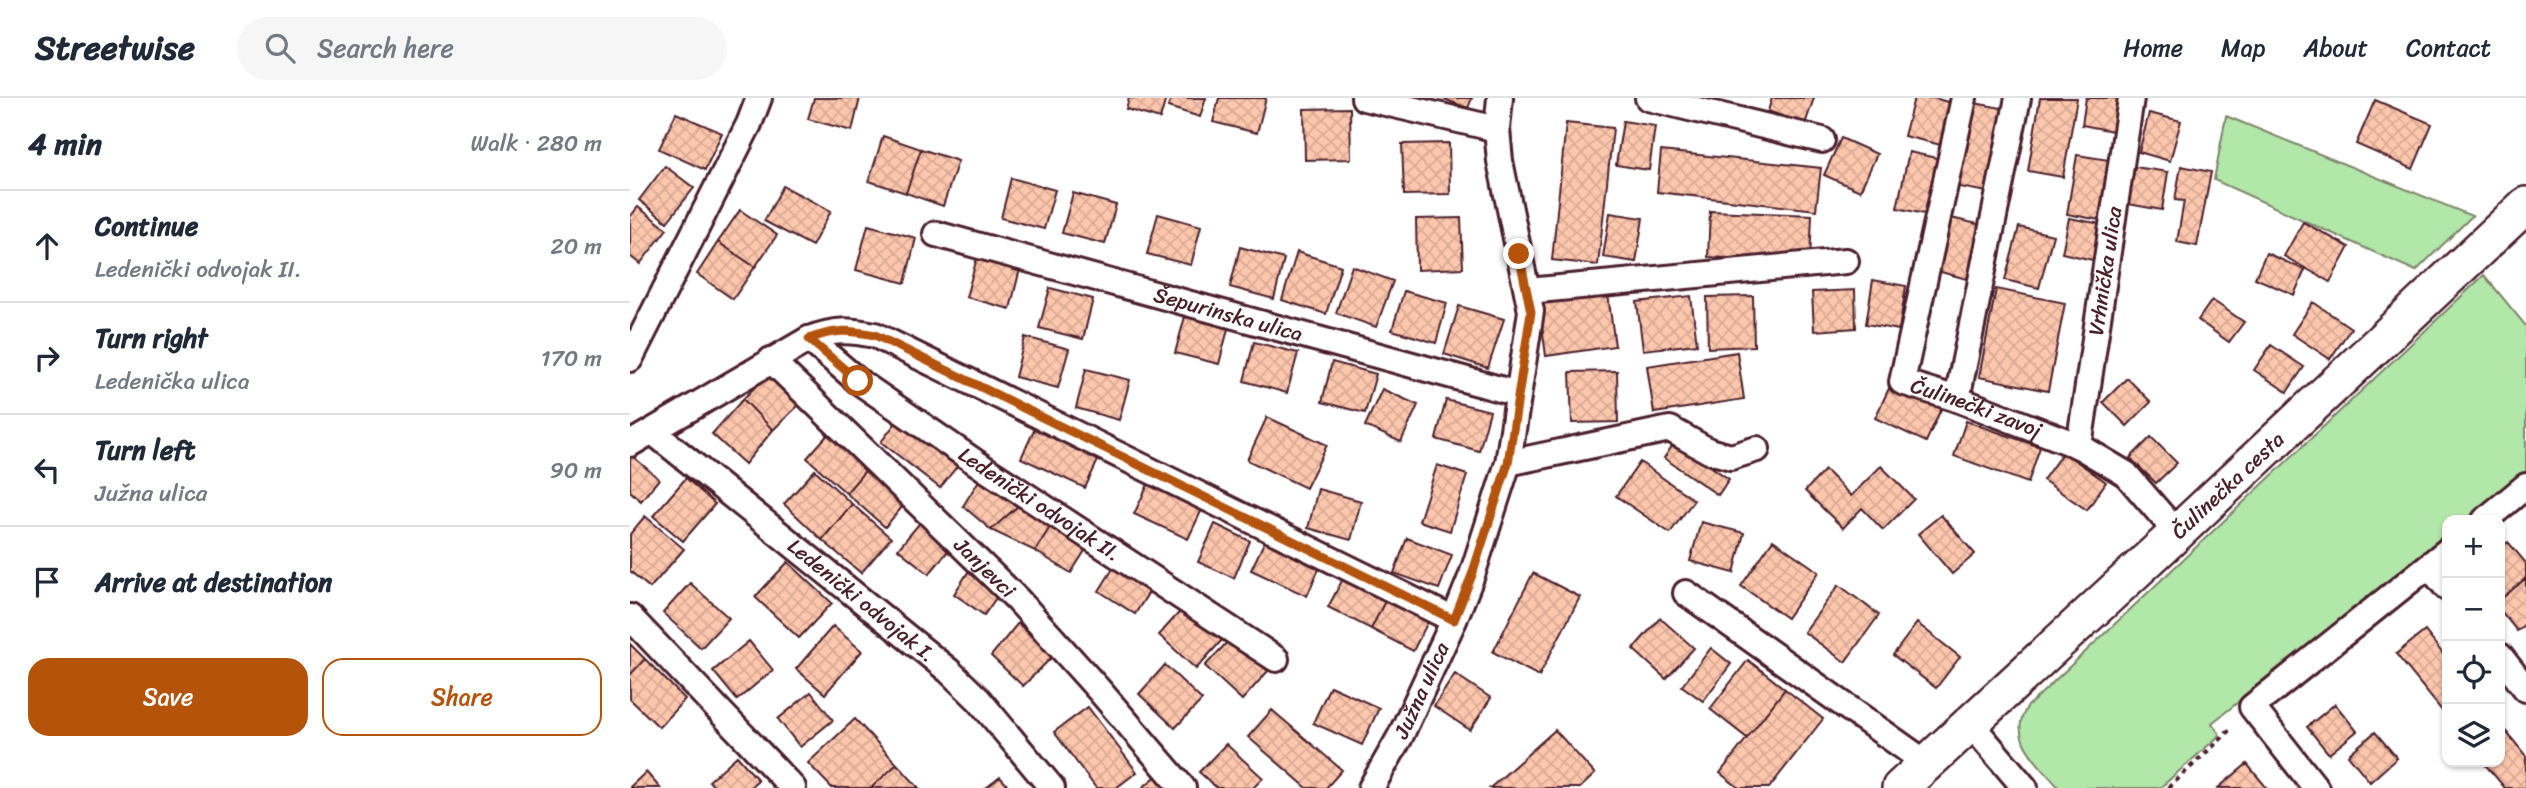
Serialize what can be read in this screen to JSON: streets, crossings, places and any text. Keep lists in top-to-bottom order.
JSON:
{
  "streets": {
    "main road": ["Čulinečka cesta"],
    "street": [
      "Vrhnička ulica",
      "Šepurinska ulica",
      "Čulinečki zavoj",
      "Ledenički odvojak II.",
      "Janjevci",
      "Ledenički odvojak I.",
      "Južna ulica"
    ]
  },
  "crossings": [
    ["Vrhnička ulica", "Čulinečki zavoj"],
    ["Šepurinska ulica", "Južna ulica"],
    ["Čulinečki zavoj", "Čulinečka cesta"]
  ],
  "page": {
    "header": "Streetwise",
    "search": "Search here",
    "nav": [
      "Home",
      "Map",
      "About",
      "Contact"
    ],
    "heading": ["4 min", "Walk · 280 m"],
    "list": [
      ["Continue", "Ledenički odvojak II.", "20 m"],
      ["Turn right", "Ledenička ulica", "170 m"],
      ["Turn left", "Južna ulica", "90 m"],
      "Arrive at destination"
    ],
    "map_buttons": ["+", "−"],
    "buttons": ["Save", "Share"]
  }
}
